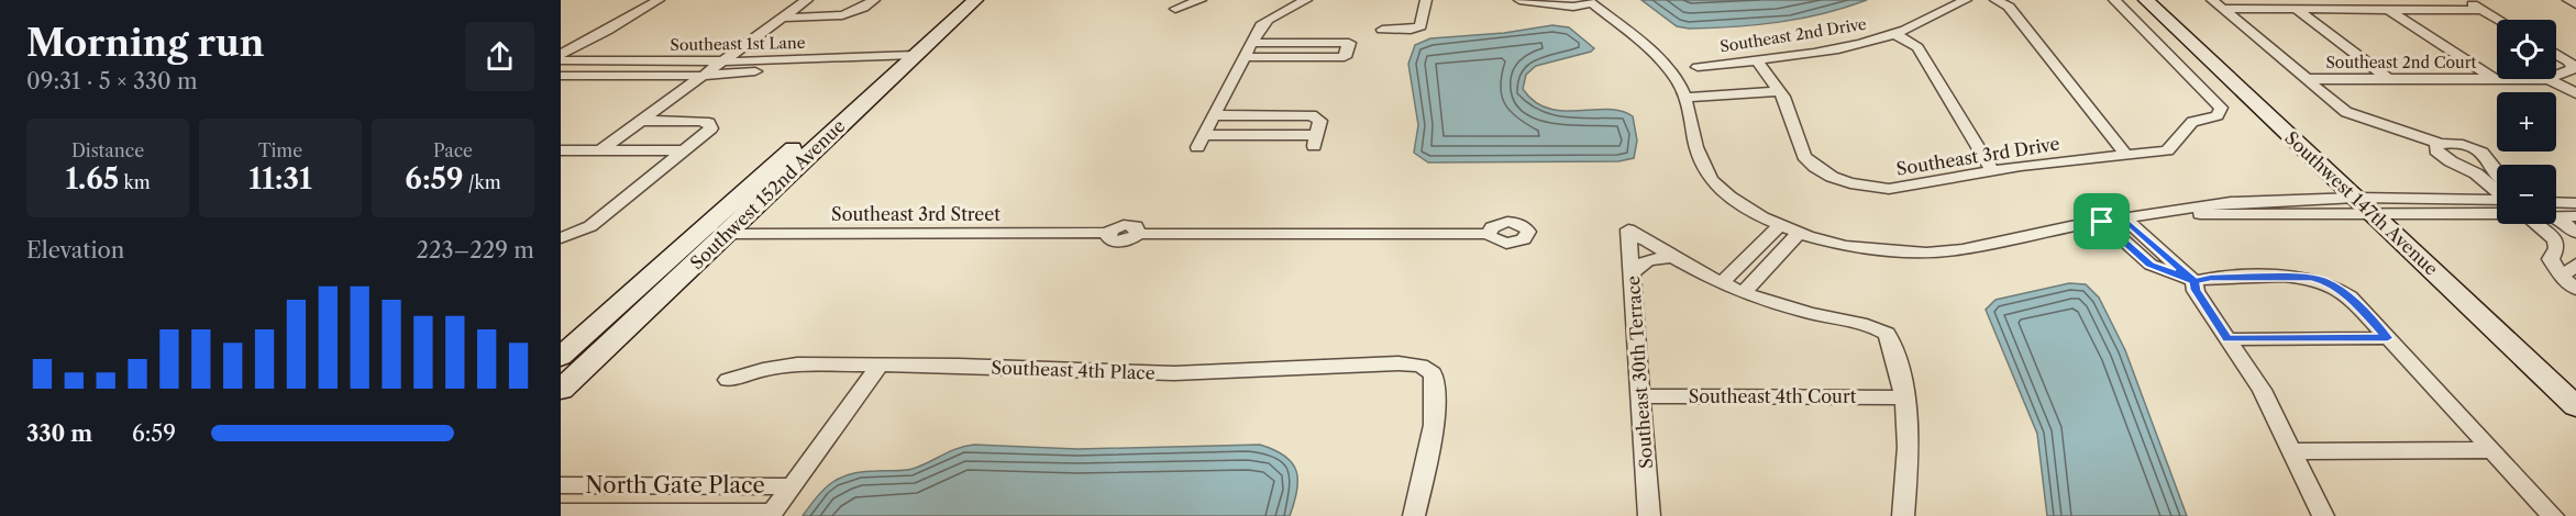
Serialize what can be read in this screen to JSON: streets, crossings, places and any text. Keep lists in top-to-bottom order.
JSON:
{
  "streets": {
    "street": [
      "Southeast 2nd Drive",
      "Southeast 1st Lane",
      "Southeast 2nd Court",
      "Southeast 3rd Drive",
      "Southwest 152nd Avenue",
      "Southwest 147th Avenue",
      "Southeast 3rd Street",
      "Southeast 4th Place",
      "Southeast 30th Terrace",
      "Southeast 4th Court",
      "North Gate Place"
    ]
  },
  "crossings": [
    ["Southeast 2nd Drive", "Southeast 3rd Drive"],
    ["Southeast 1st Lane", "Southwest 152nd Avenue"],
    ["Southwest 152nd Avenue", "Southeast 3rd Street"],
    ["Southeast 30th Terrace", "Southeast 4th Court"]
  ],
  "page": {
    "heading": ["Morning run", "09:31 · 5 × 330 m"],
    "map_buttons": ["+", "−"],
    "stats": [
      ["Distance", "1.65 km"],
      ["Time", "11:31"],
      ["Pace", "6:59 /km"]
    ],
    "chart": ["Elevation", "223–229 m"],
    "list": [
      {
        "name": "330 m",
        "note": "6:59"
      }
    ]
  }
}
